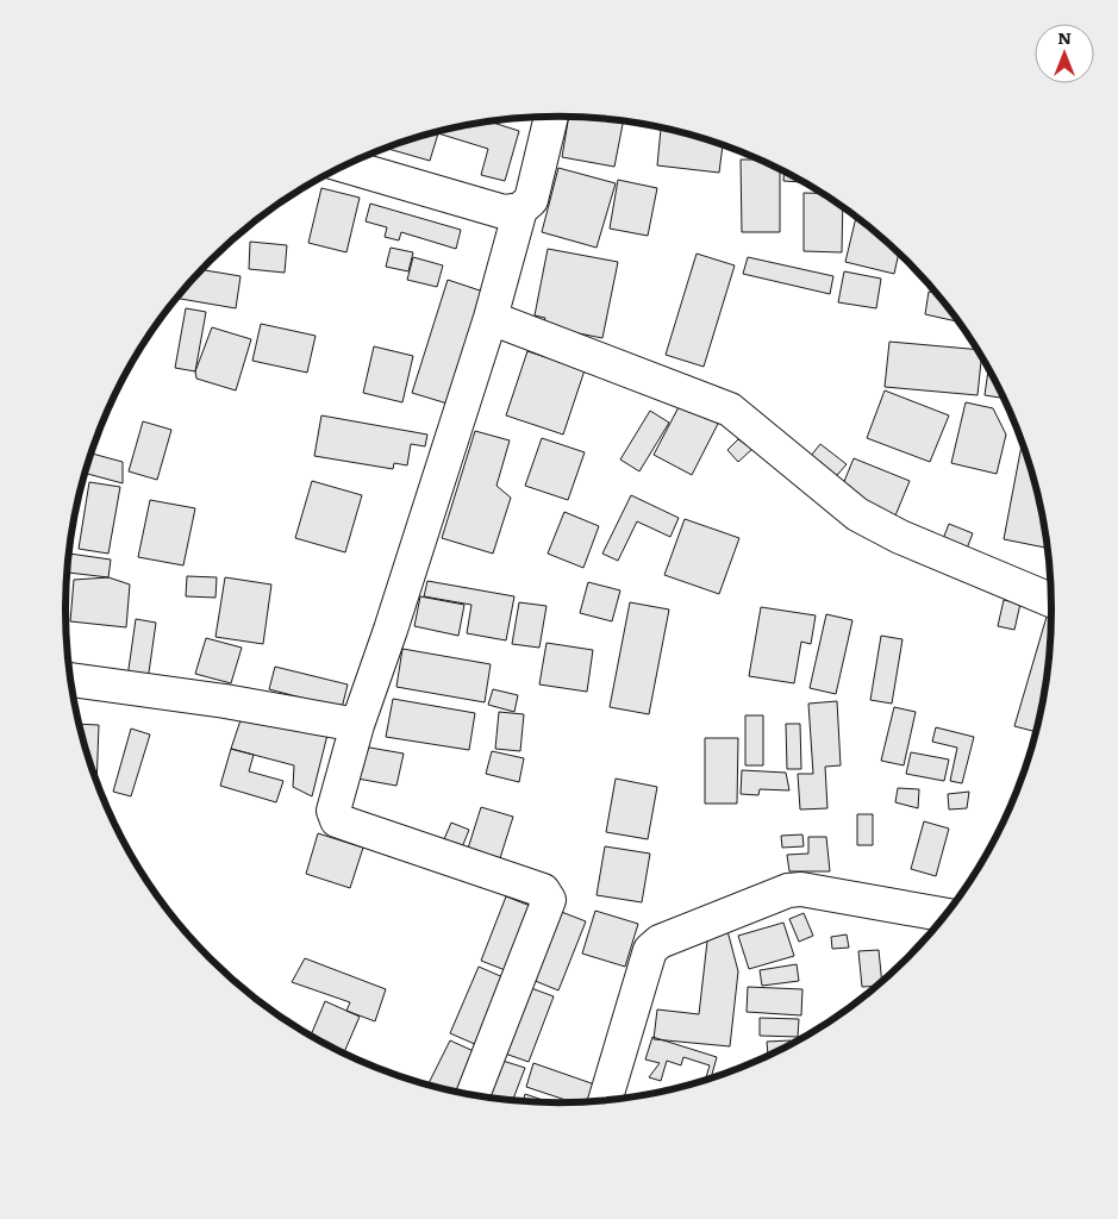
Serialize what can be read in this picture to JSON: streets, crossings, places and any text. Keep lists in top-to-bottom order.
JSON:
{
  "north": "top"
}
